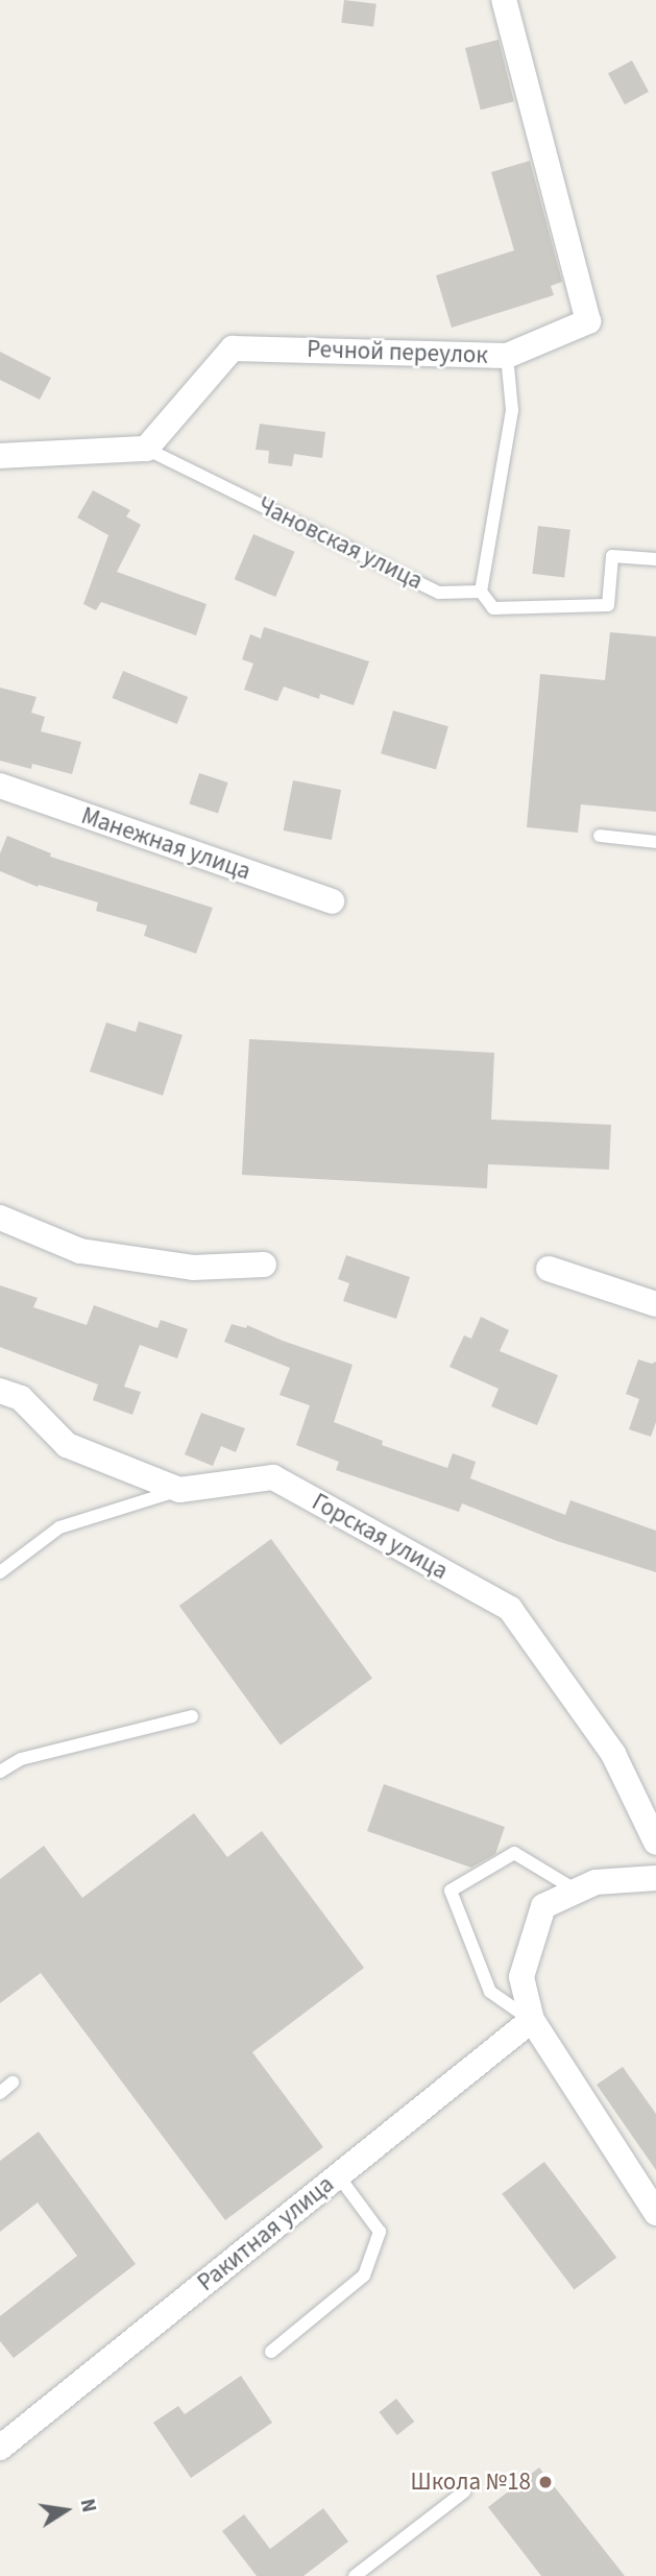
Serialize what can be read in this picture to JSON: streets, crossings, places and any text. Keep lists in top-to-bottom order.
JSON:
{
  "streets": {
    "street": [
      "Речной переулок",
      "Манежная улица",
      "Горская улица",
      "Ракитная улица"
    ],
    "lane": ["Чановская улица"]
  },
  "crossings": [
    ["Речной переулок", "Чановская улица"]
  ],
  "places": ["Школа №18"],
  "north": "right"
}
